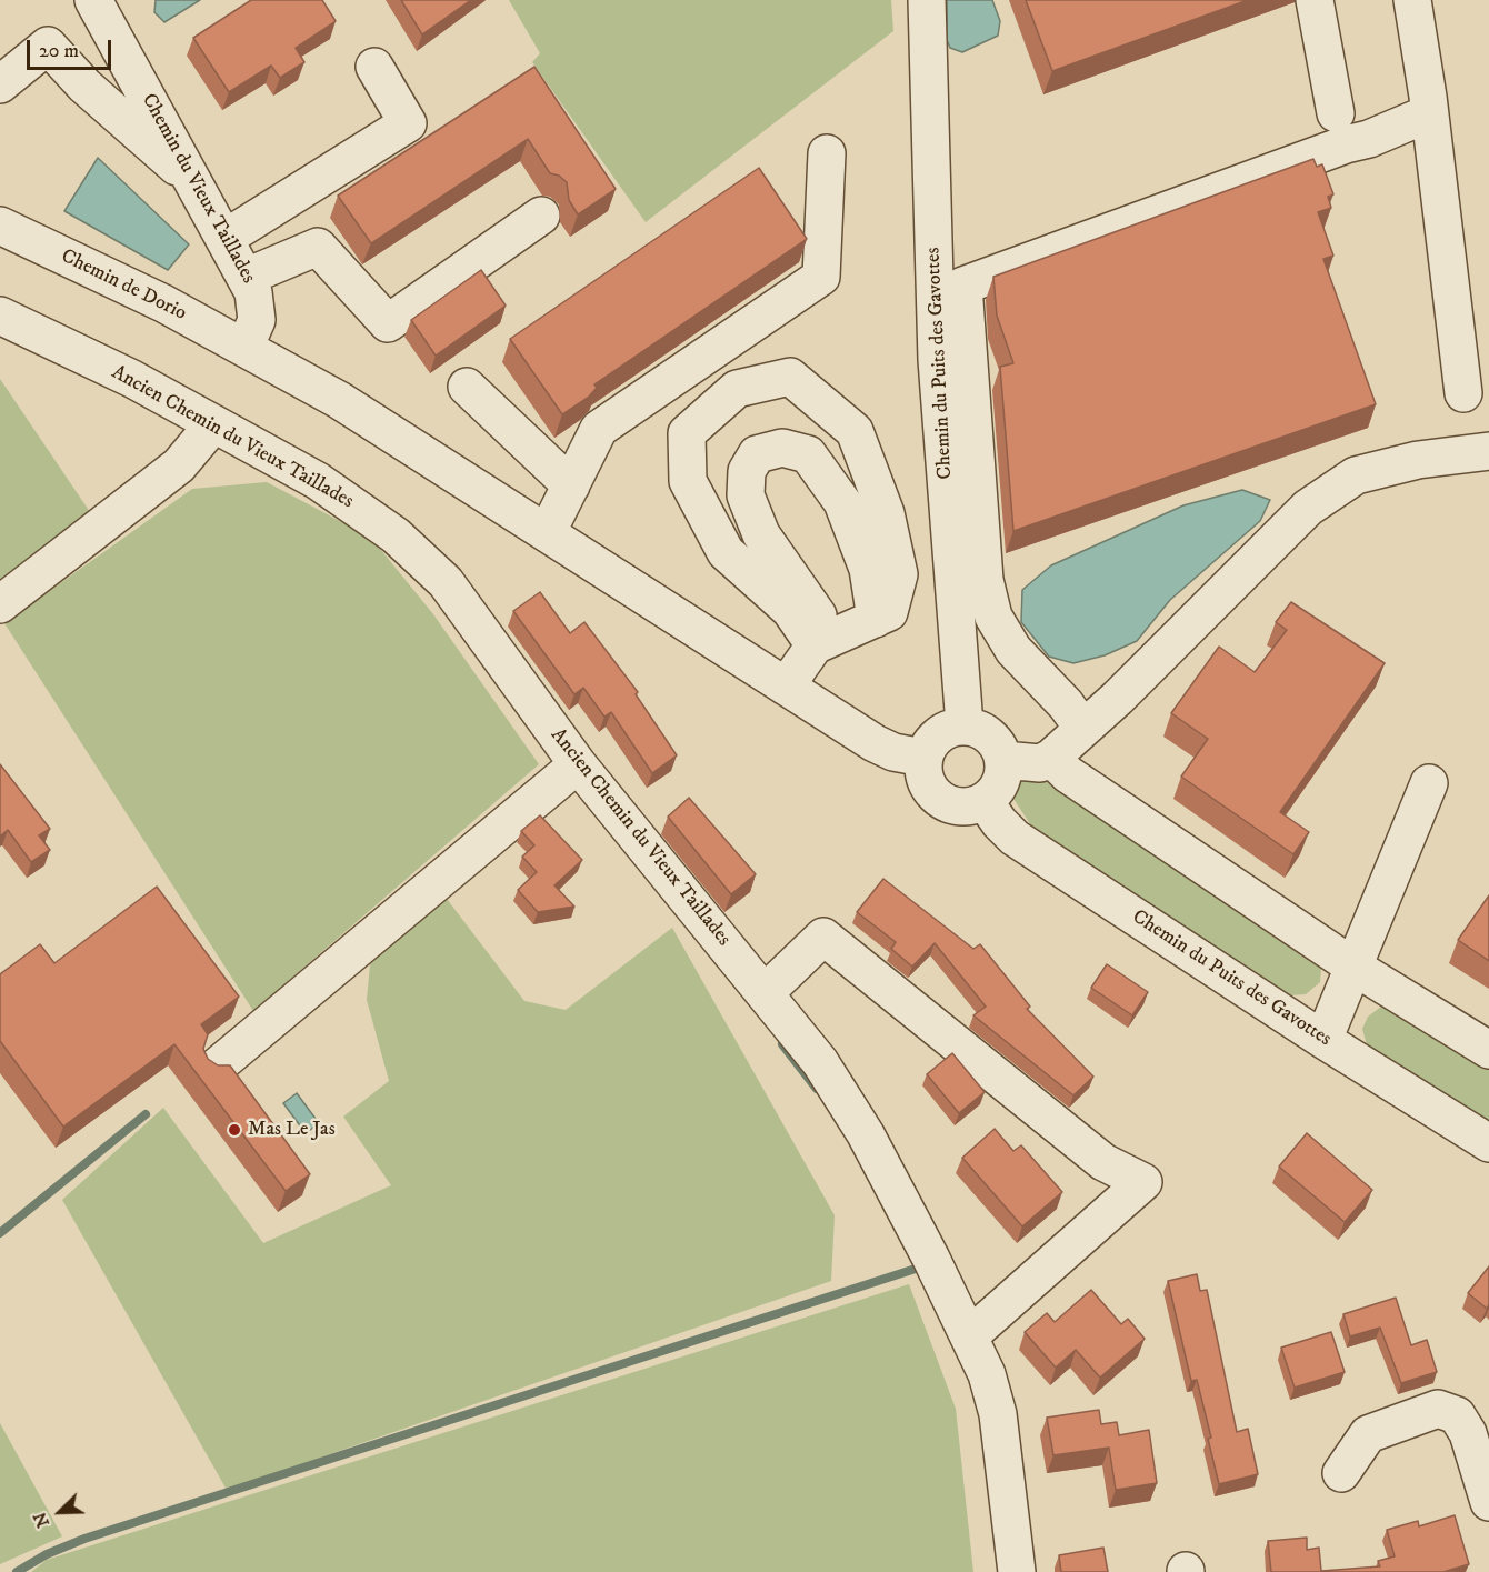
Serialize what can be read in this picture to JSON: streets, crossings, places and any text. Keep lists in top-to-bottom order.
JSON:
{
  "streets": {
    "street": [
      "Chemin du Vieux Taillades",
      "Chemin de Dorio",
      "Chemin du Puits des Gavottes",
      "Ancien Chemin du Vieux Taillades"
    ]
  },
  "crossings": [
    ["Chemin du Vieux Taillades", "Chemin de Dorio"],
    ["Chemin de Dorio", "Chemin du Puits des Gavottes"]
  ],
  "places": ["Mas Le Jas"],
  "scale_bar": "20 m",
  "north": "bottom left"
}
